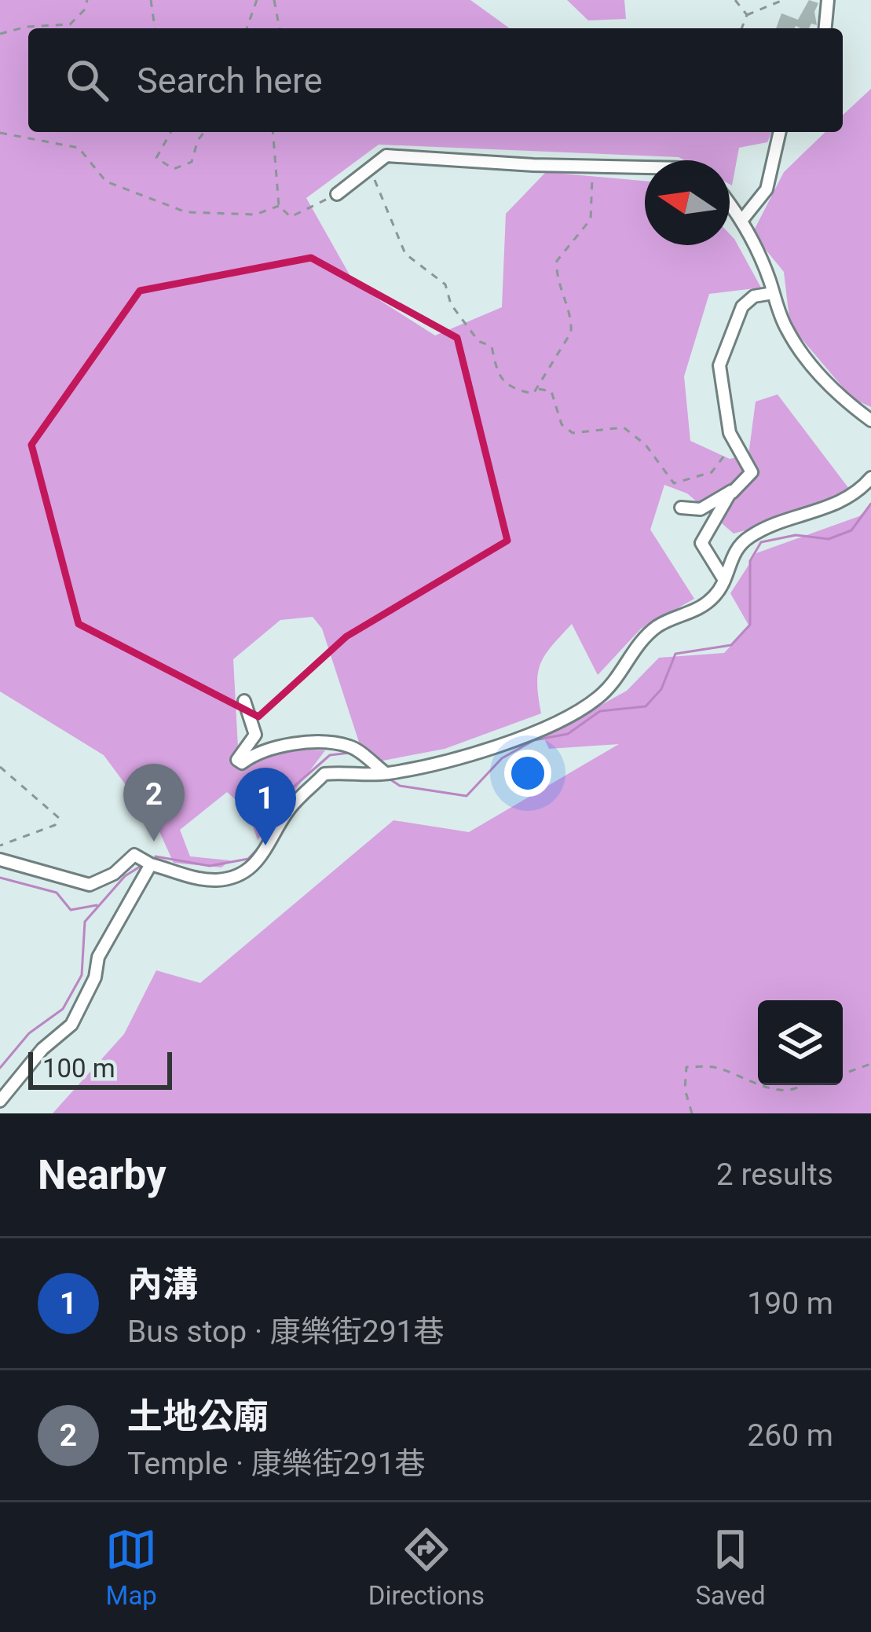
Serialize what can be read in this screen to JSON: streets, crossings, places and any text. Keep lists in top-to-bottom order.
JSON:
{
  "scale_bar": "100 m",
  "north": "left",
  "page": {
    "search": "Search here",
    "pins": ["2", "1"],
    "scale": "100 m",
    "heading": ["Nearby", "2 results"],
    "list": [
      {
        "mark": "1",
        "name": "內溝",
        "note": "Bus stop · 康樂街291巷",
        "value": "190 m"
      },
      {
        "mark": "2",
        "name": "土地公廟",
        "note": "Temple · 康樂街291巷",
        "value": "260 m"
      }
    ],
    "nav": ["Map", "Directions", "Saved"]
  }
}
